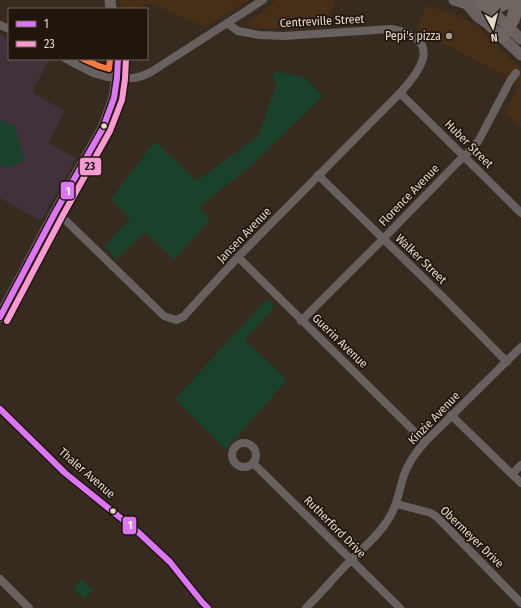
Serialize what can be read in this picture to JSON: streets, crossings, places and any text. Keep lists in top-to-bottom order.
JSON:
{
  "streets": {
    "street": [
      "Centreville Street",
      "Huber Street",
      "Florence Avenue",
      "Jansen Avenue",
      "Walker Street",
      "Guerin Avenue",
      "Kinzie Avenue",
      "Thaler Avenue",
      "Rutherford Drive",
      "Obermeyer Drive"
    ]
  },
  "crossings": [
    ["Centreville Street", "Jansen Avenue"],
    ["Huber Street", "Florence Avenue"],
    ["Huber Street", "Jansen Avenue"],
    ["Florence Avenue", "Walker Street"],
    ["Florence Avenue", "Guerin Avenue"],
    ["Jansen Avenue", "Walker Street"],
    ["Jansen Avenue", "Guerin Avenue"],
    ["Walker Street", "Kinzie Avenue"],
    ["Guerin Avenue", "Kinzie Avenue"],
    ["Kinzie Avenue", "Rutherford Drive"],
    ["Kinzie Avenue", "Obermeyer Drive"]
  ],
  "places": ["Pepi's pizza"],
  "lines": ["transit line 1", "transit line 23"],
  "legend": ["1", "23"],
  "north": "bottom"
}
